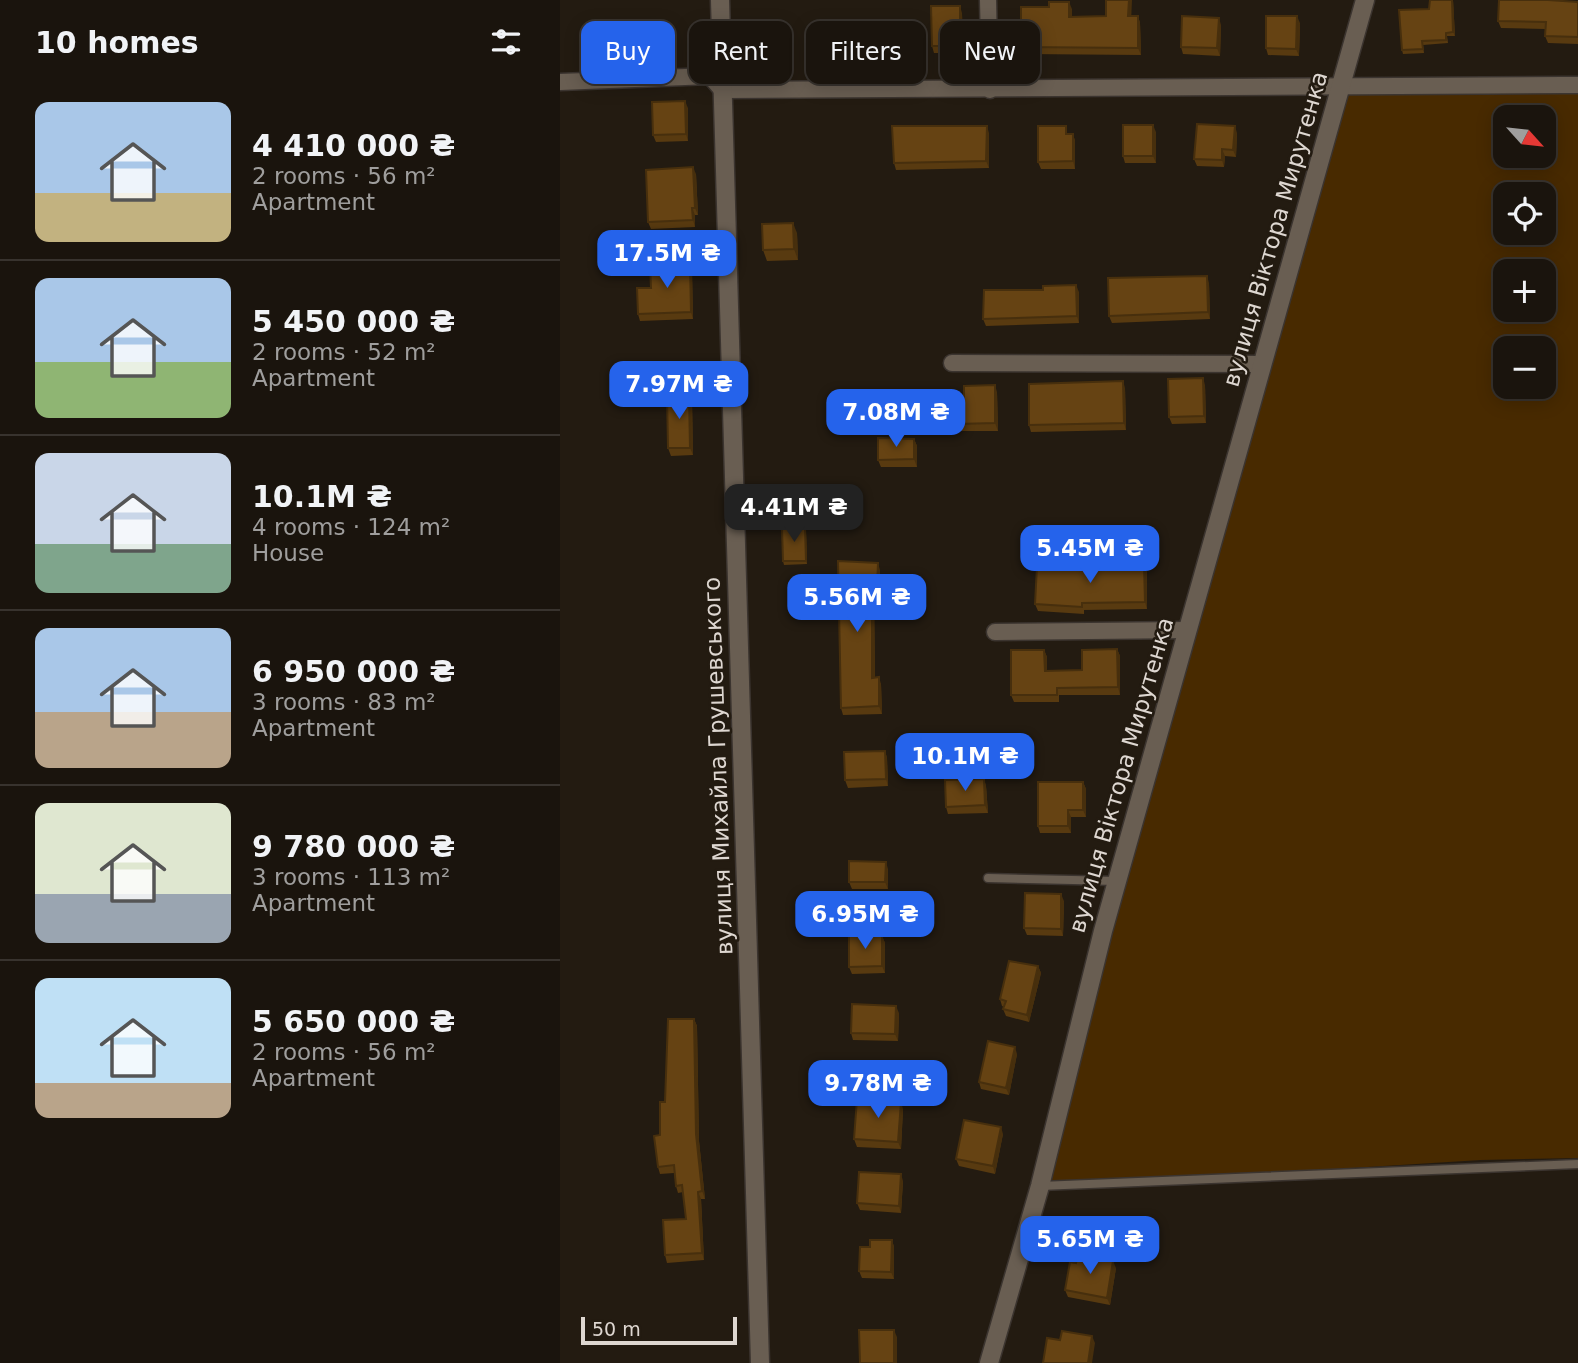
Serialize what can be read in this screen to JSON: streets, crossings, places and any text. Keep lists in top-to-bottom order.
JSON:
{
  "streets": {
    "street": ["вулиця Віктора Мирутенка", "вулиця Михайла Грушевського"]
  },
  "scale_bar": "50 m",
  "north": "bottom right",
  "page": {
    "heading": "10 homes",
    "chip": [
      "Buy",
      "Rent",
      "Filters",
      "New"
    ],
    "list": [
      {
        "name": "4 410 000 ₴",
        "note": "2 rooms · 56 m² · Apartment"
      },
      {
        "name": "5 450 000 ₴",
        "note": "2 rooms · 52 m² · Apartment"
      },
      {
        "name": "10.1M ₴",
        "note": "4 rooms · 124 m² · House"
      },
      {
        "name": "6 950 000 ₴",
        "note": "3 rooms · 83 m² · Apartment"
      },
      {
        "name": "9 780 000 ₴",
        "note": "3 rooms · 113 m² · Apartment"
      },
      {
        "name": "5 650 000 ₴",
        "note": "2 rooms · 56 m² · Apartment"
      }
    ],
    "map_buttons": ["+", "−"],
    "price": [
      "17.5M ₴",
      "7.97M ₴",
      "7.08M ₴",
      "4.41M ₴",
      "5.45M ₴",
      "5.56M ₴",
      "10.1M ₴",
      "6.95M ₴",
      "9.78M ₴",
      "5.65M ₴"
    ],
    "scale": "50 m"
  }
}
